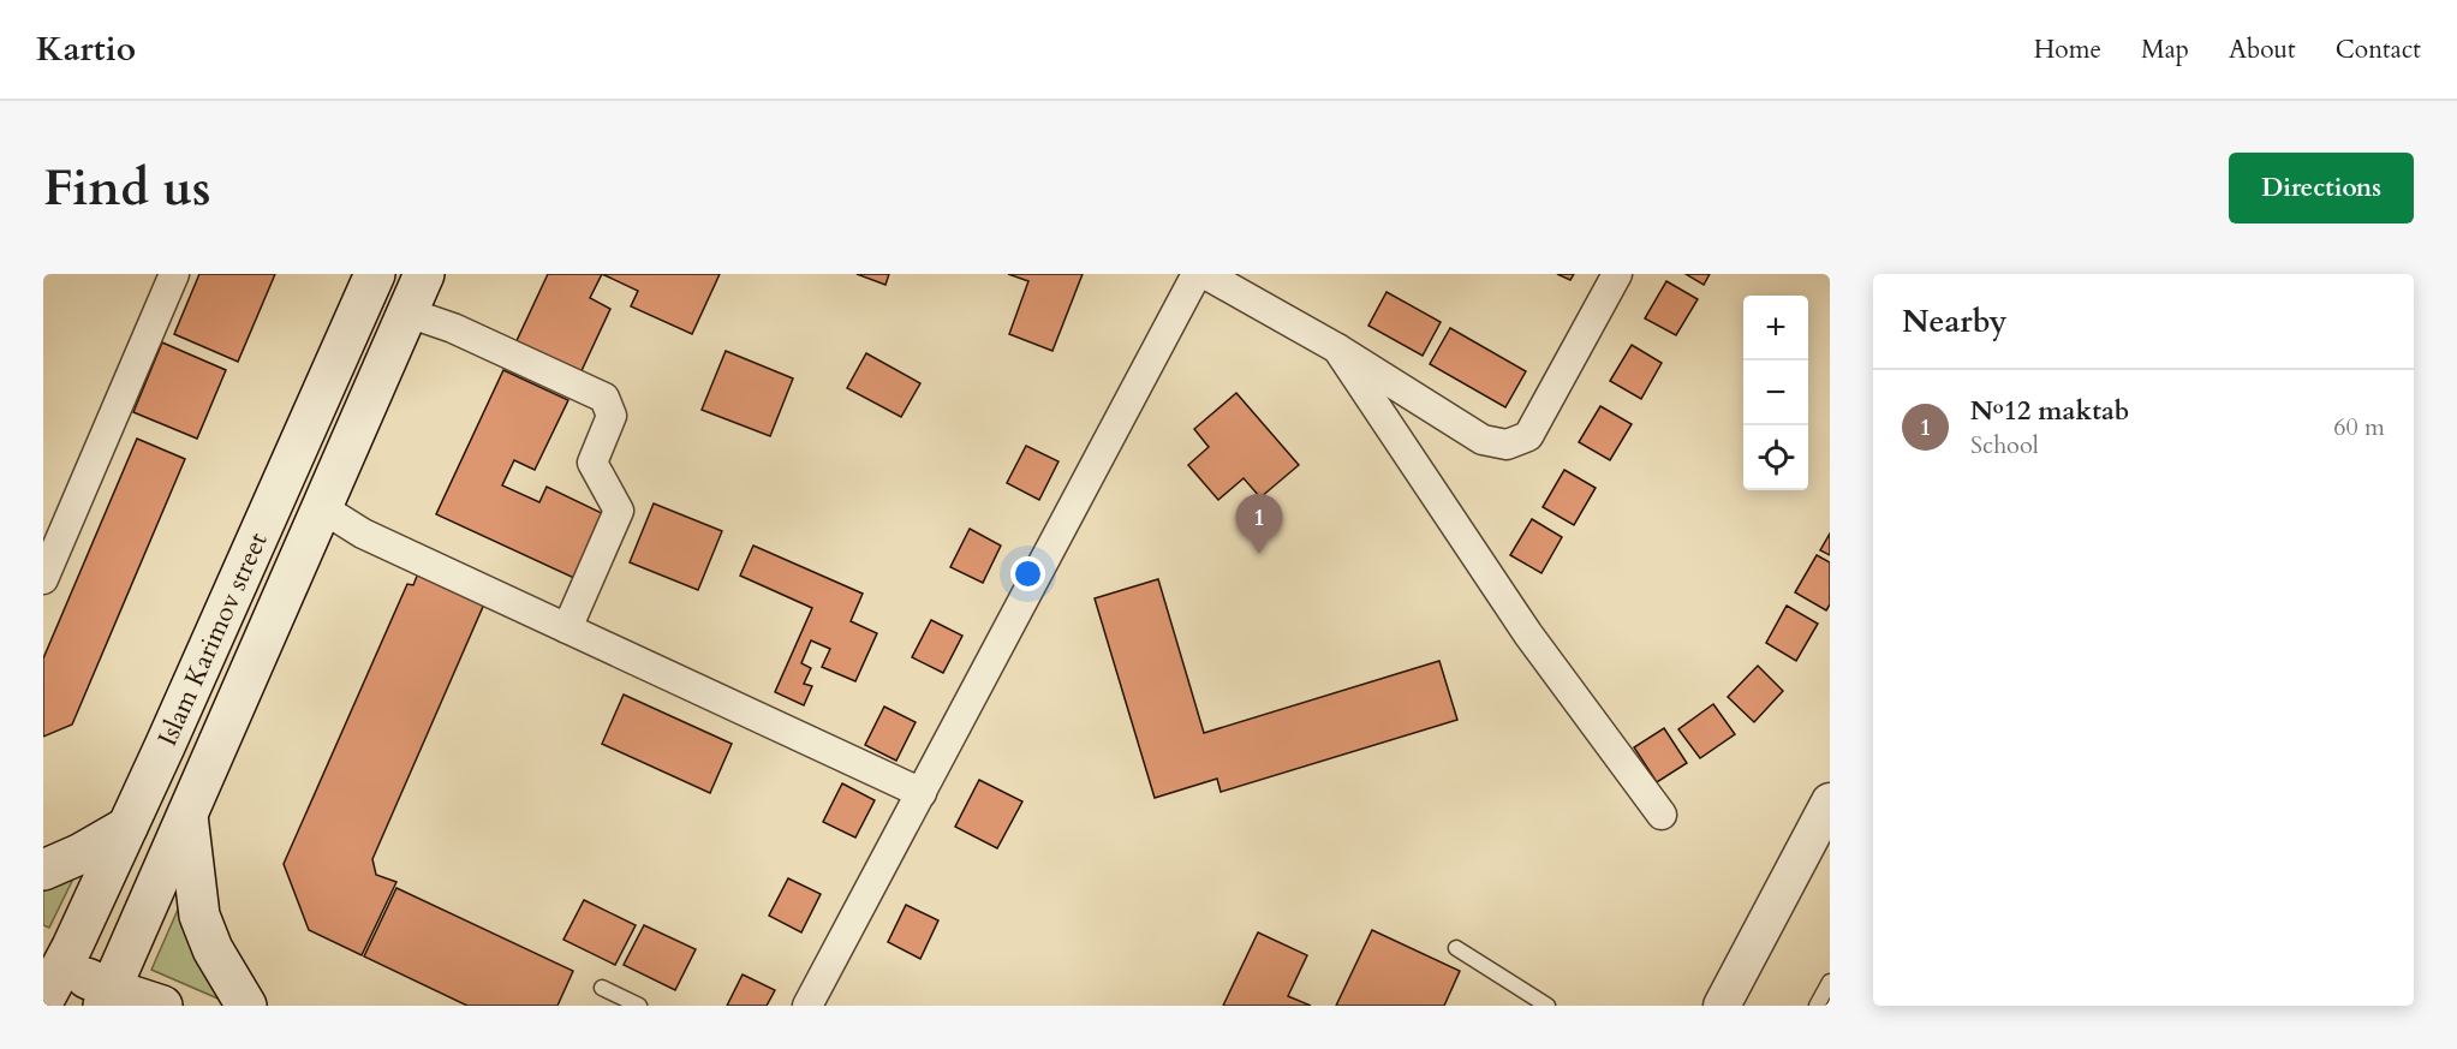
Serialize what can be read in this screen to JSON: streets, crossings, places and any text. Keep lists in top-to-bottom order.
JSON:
{
  "streets": {
    "main road": ["Islam Karimov street"]
  },
  "page": {
    "header": "Kartio",
    "nav": [
      "Home",
      "Map",
      "About",
      "Contact"
    ],
    "buttons": "Directions",
    "title": "Find us",
    "heading": "Nearby",
    "map_buttons": ["+", "−"],
    "list": [
      {
        "mark": "1",
        "name": "№12 maktab",
        "note": "School",
        "value": "60 m"
      }
    ],
    "pins": "1"
  }
}
